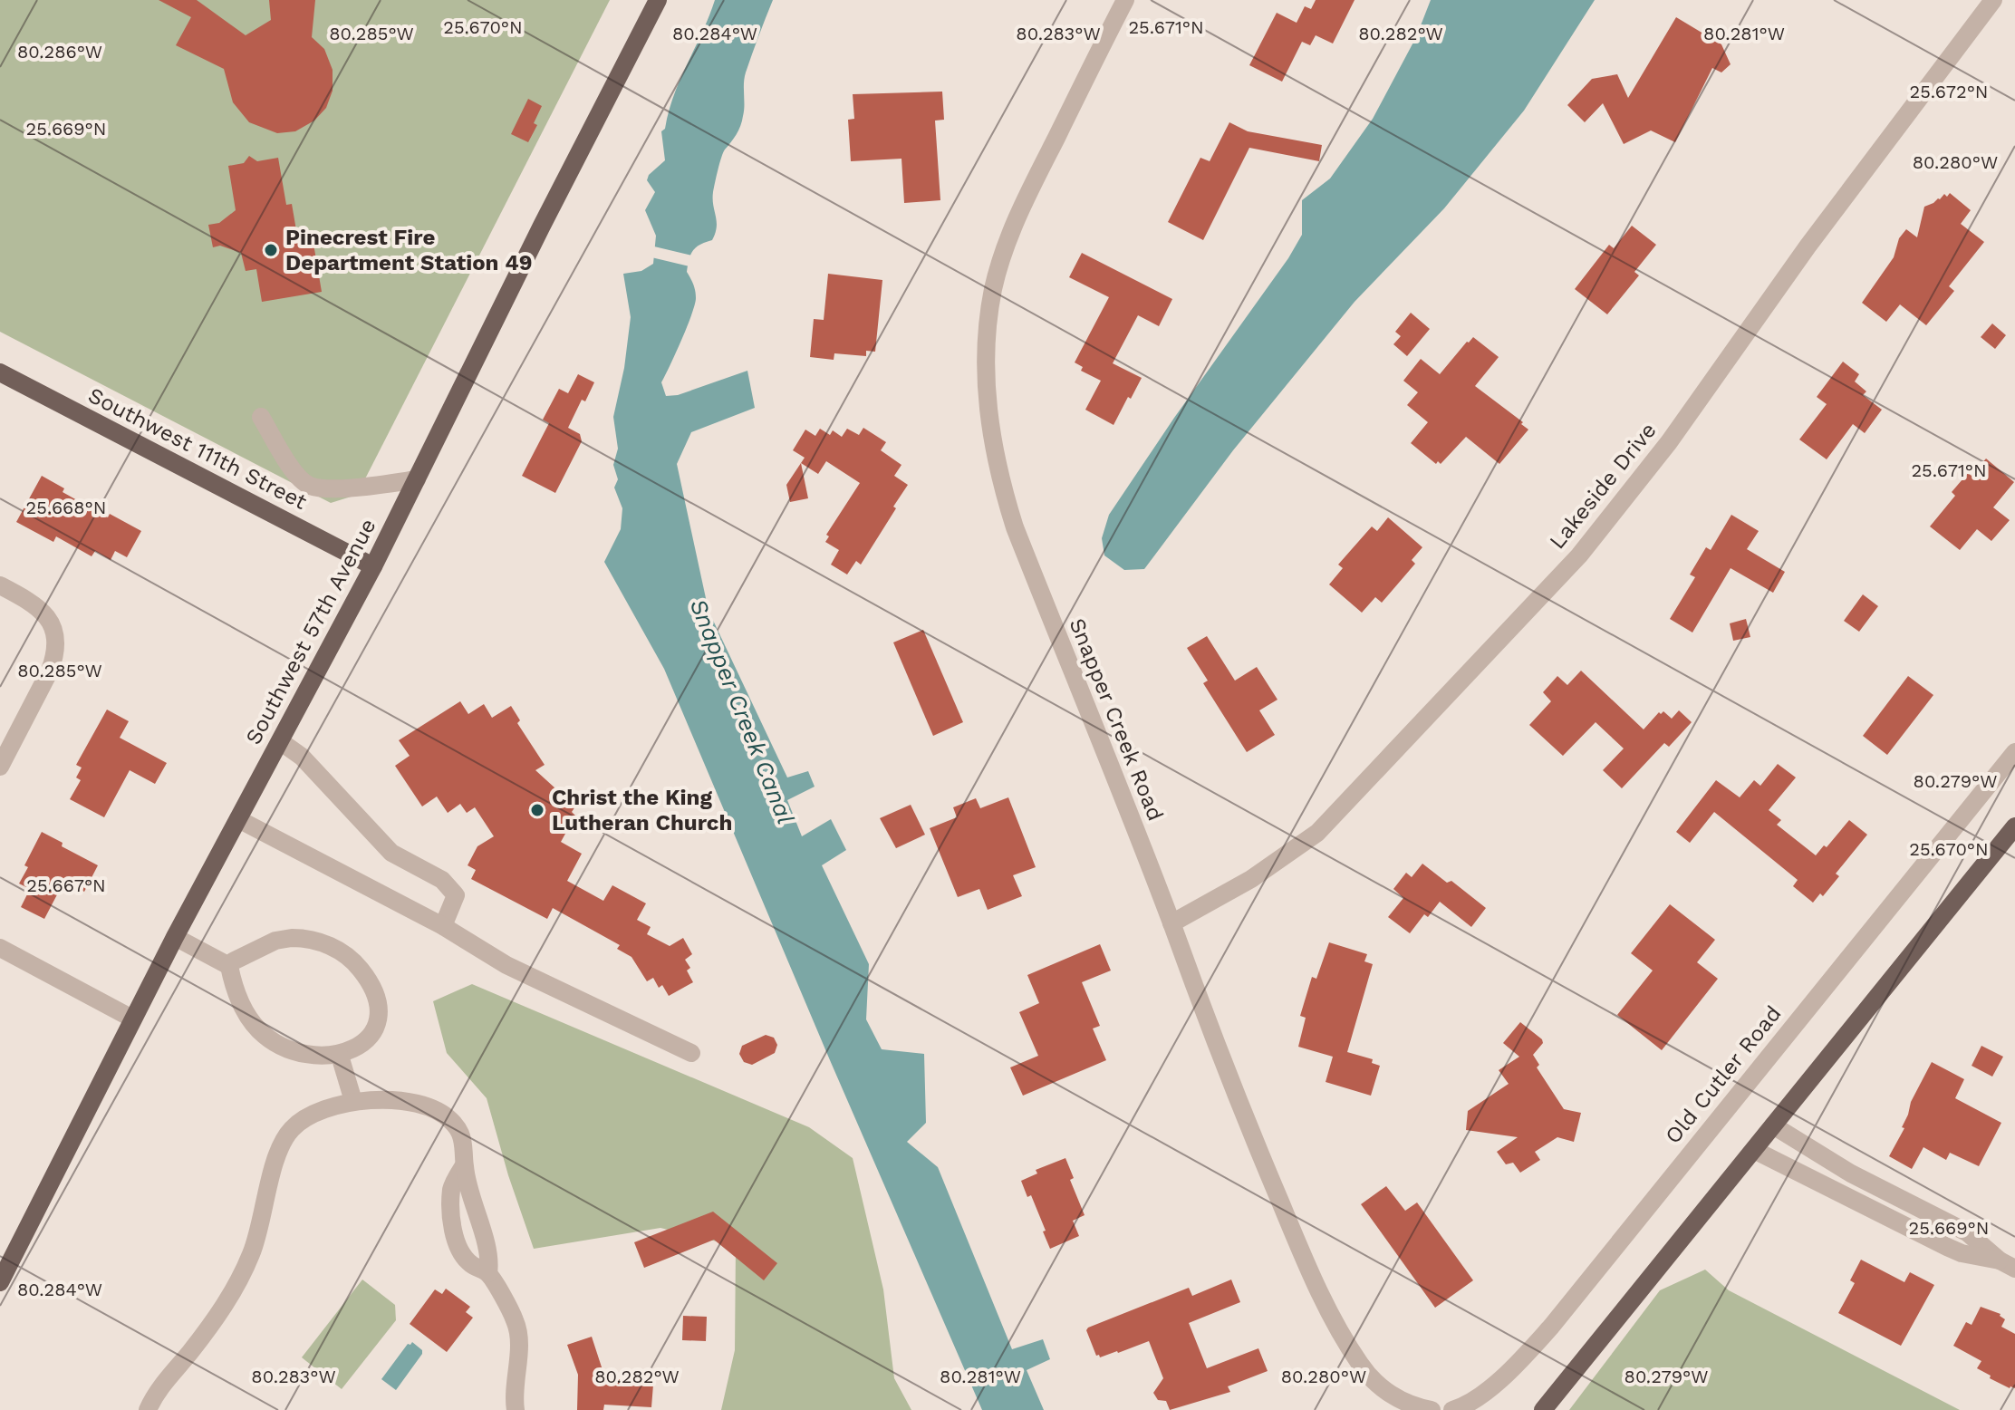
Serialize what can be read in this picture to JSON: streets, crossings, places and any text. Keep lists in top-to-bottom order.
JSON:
{
  "streets": {
    "main road": ["Southwest 111th Street", "Southwest 57th Avenue"],
    "street": ["Lakeside Drive", "Snapper Creek Road", "Old Cutler Road"]
  },
  "crossings": [
    ["Southwest 111th Street", "Southwest 57th Avenue"],
    ["Lakeside Drive", "Snapper Creek Road"]
  ],
  "water": ["Snapper Creek Canal"],
  "places": ["Pinecrest Fire Department Station 49", "Christ the King Lutheran Church"],
  "coordinates": [
    "25.670°N",
    "25.671°N",
    "80.285°W",
    "80.284°W",
    "80.283°W",
    "80.282°W",
    "80.281°W",
    "80.286°W",
    "25.672°N",
    "25.669°N",
    "80.280°W",
    "25.668°N",
    "80.279°W",
    "25.667°N"
  ]
}
